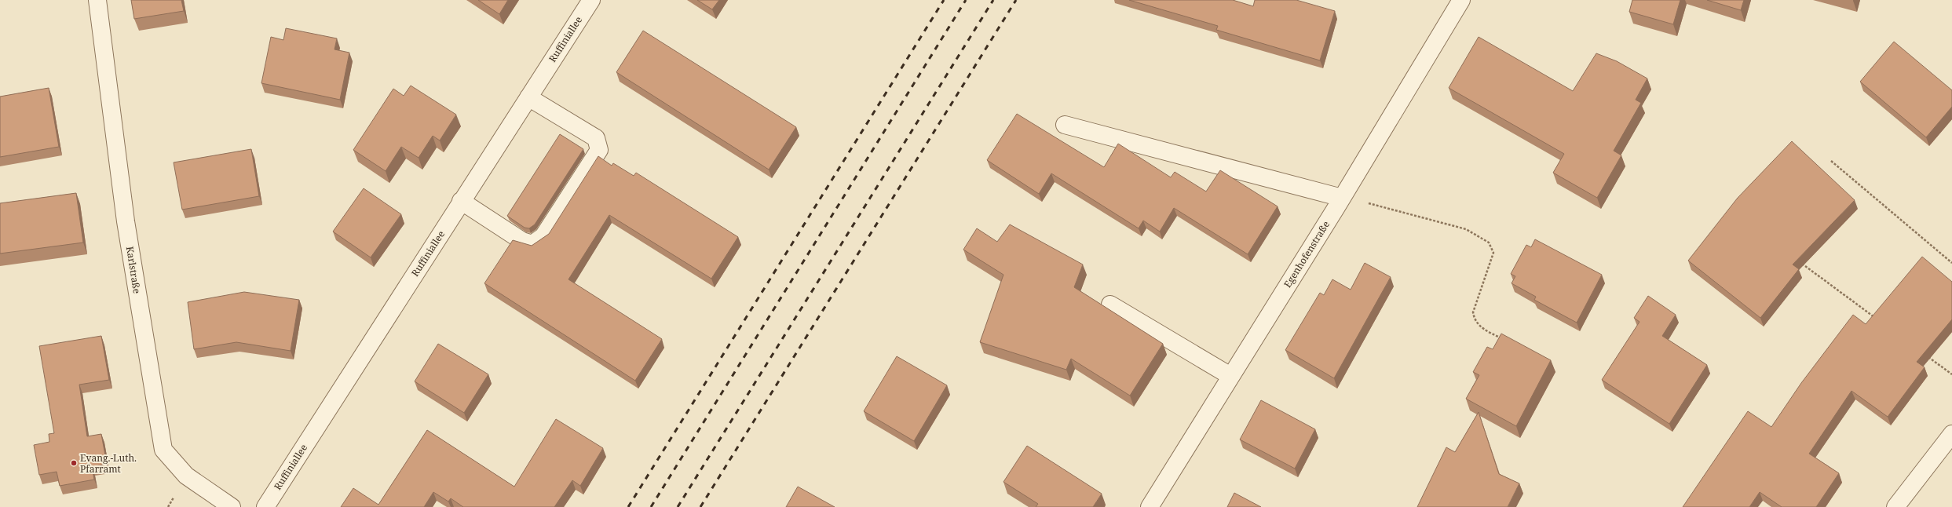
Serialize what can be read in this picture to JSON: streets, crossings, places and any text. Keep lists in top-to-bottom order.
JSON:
{
  "streets": {
    "street": ["Ruffiniallee", "Egenhofenstraße", "Karlstraße"]
  },
  "places": ["Evang.-Luth. Pfarramt"]
}
